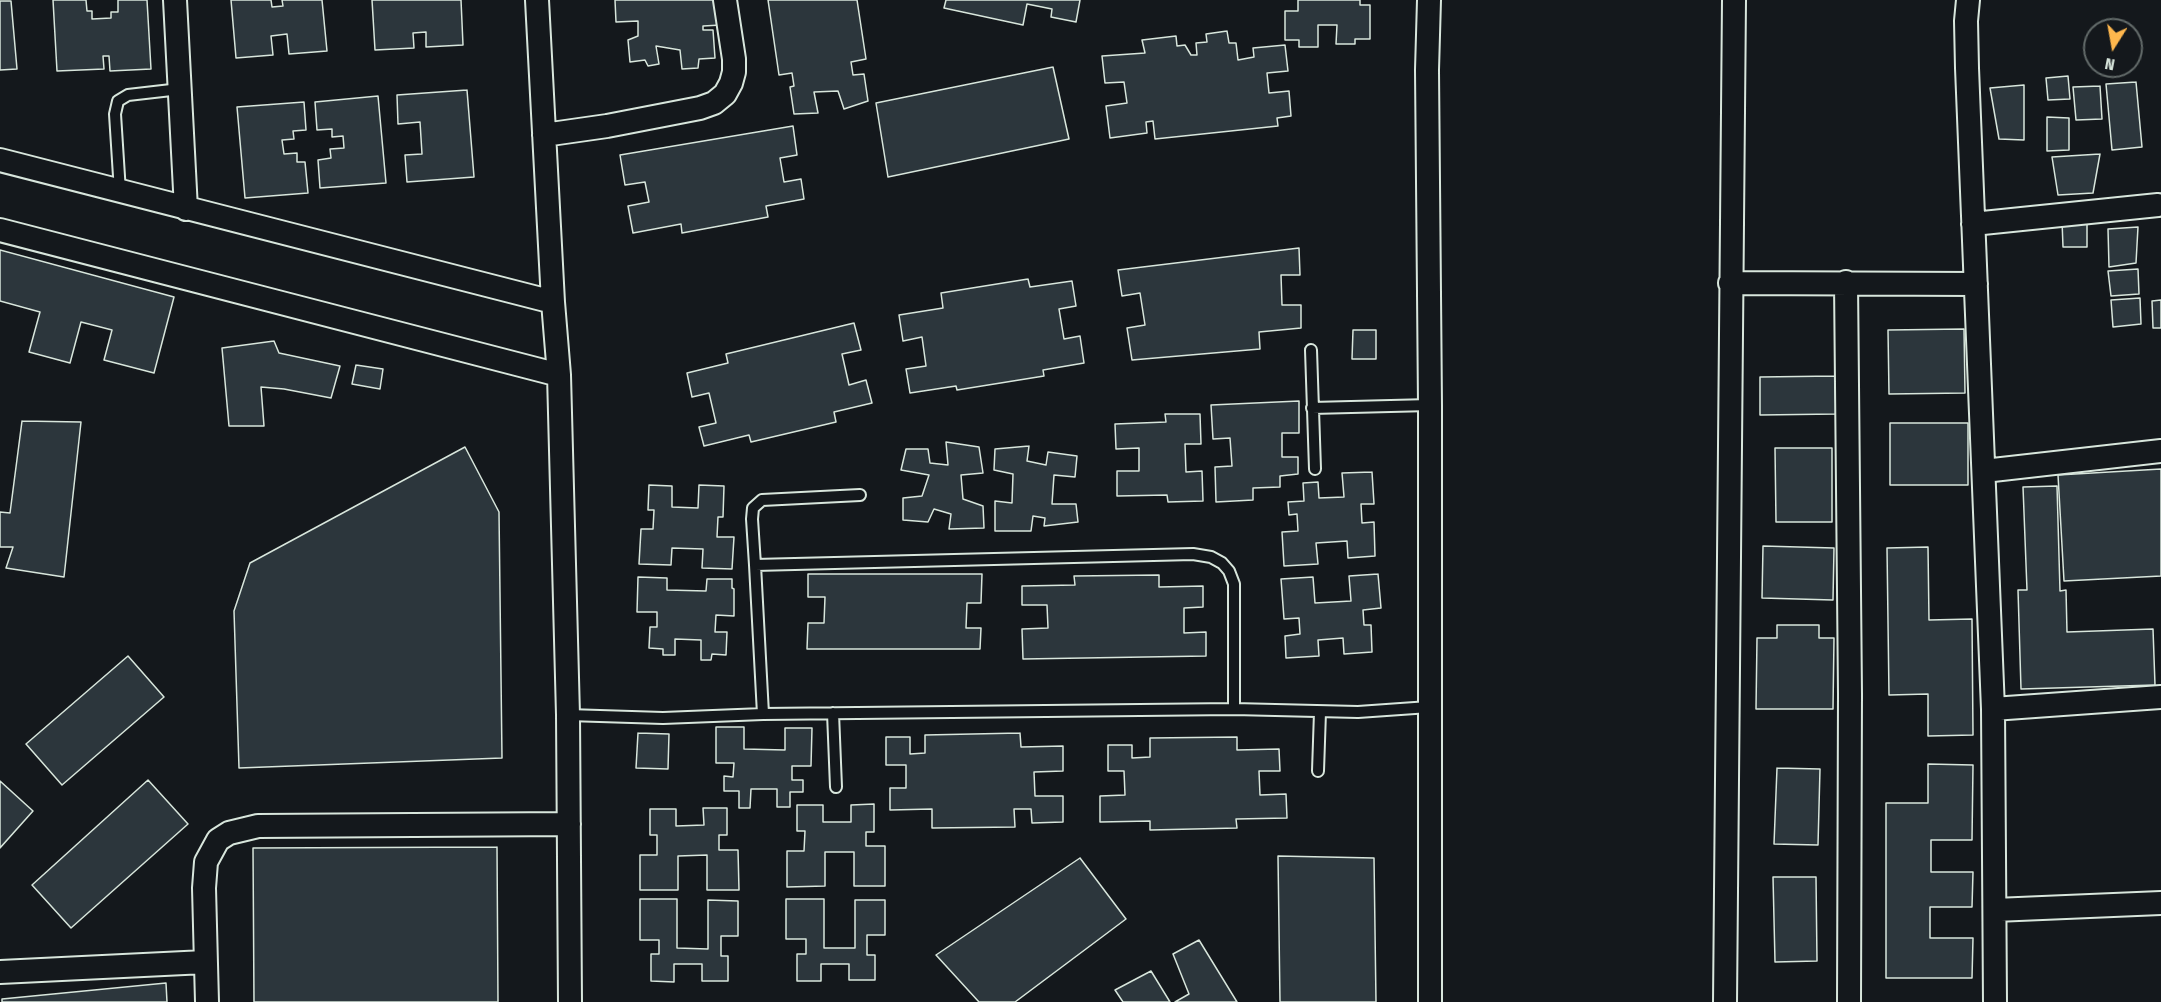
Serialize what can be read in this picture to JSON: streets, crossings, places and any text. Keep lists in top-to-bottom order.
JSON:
{
  "north": "bottom"
}
